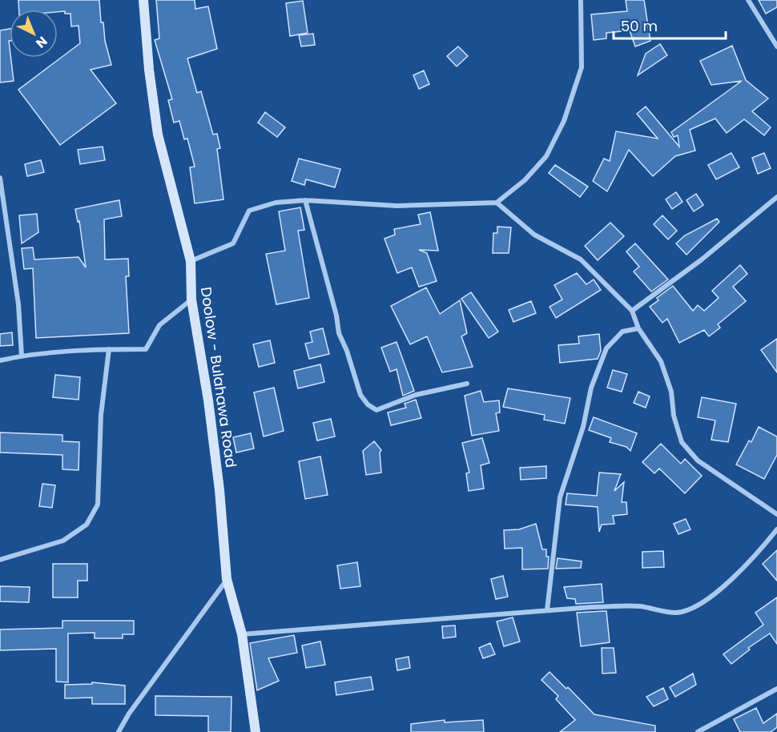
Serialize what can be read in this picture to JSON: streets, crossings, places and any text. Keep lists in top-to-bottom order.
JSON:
{
  "streets": {
    "main road": ["Doolow - Bulahawa Road"]
  },
  "scale_bar": "50 m",
  "north": "bottom right"
}
